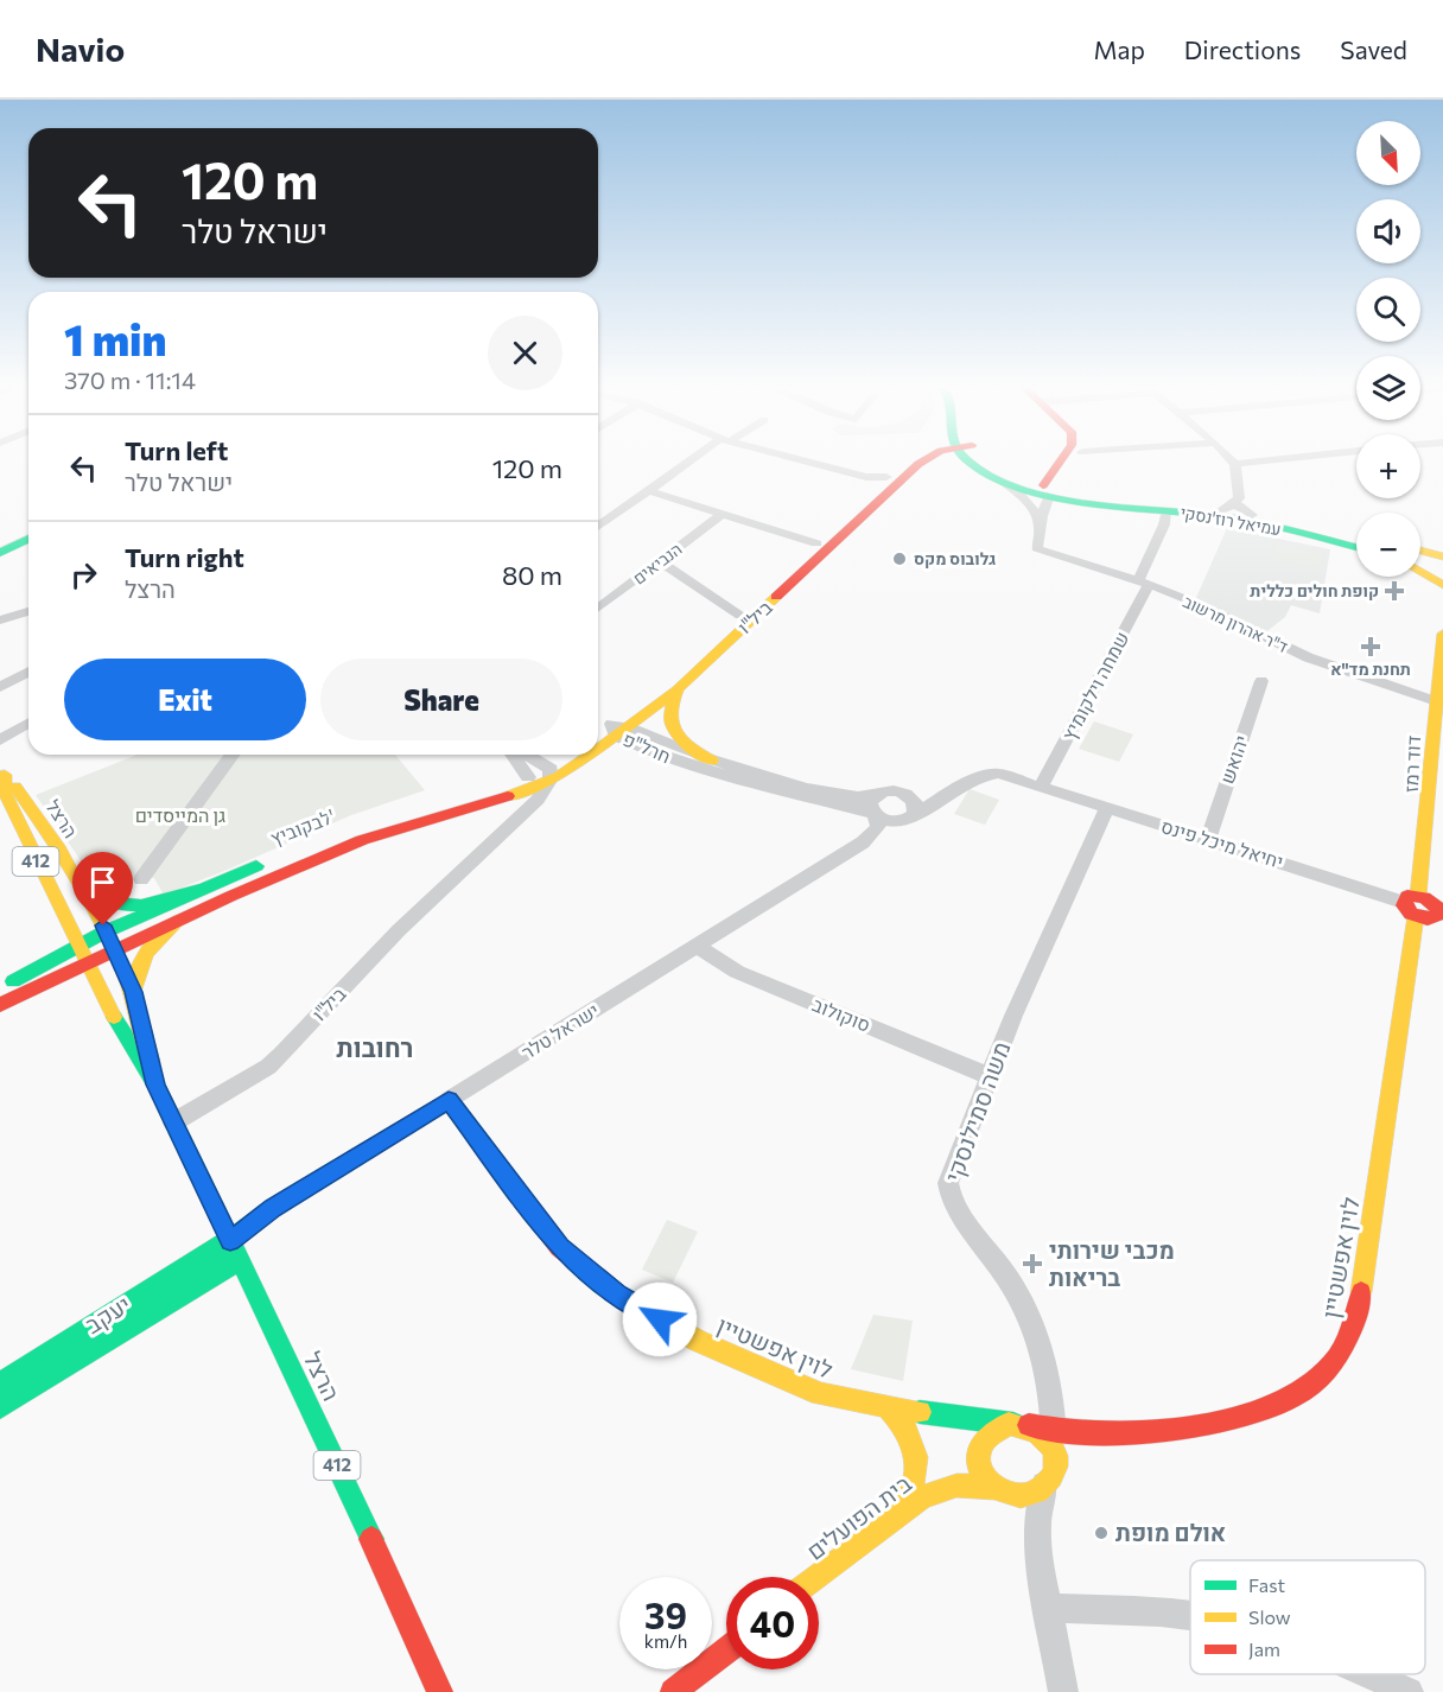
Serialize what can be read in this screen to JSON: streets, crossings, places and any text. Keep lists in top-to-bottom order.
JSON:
{
  "streets": {
    "street": [
      "עמיאל רוז'נסקי",
      "הנביאים",
      "ביל\"ו",
      "ד\"ר אהרון מרשוב",
      "שמחה וילקומיץ",
      "חרל\"פ",
      "יהואש",
      "דוד רמז",
      "הרצל",
      "לבקוביץ'",
      "יחיאל מיכל פינס",
      "412",
      "סוקולוב",
      "ישראל טלר",
      "משה סמילנסקי",
      "לוין אפשטיין",
      "יעקב",
      "בית הפועלים"
    ]
  },
  "crossings": [
    ["עמיאל רוז'נסקי", "שמחה וילקומיץ"],
    ["ביל\"ו", "חרל\"פ"],
    ["ביל\"ו", "הרצל"],
    ["ביל\"ו", "לבקוביץ'"],
    ["ד\"ר אהרון מרשוב", "שמחה וילקומיץ"],
    ["ד\"ר אהרון מרשוב", "דוד רמז"],
    ["שמחה וילקומיץ", "יחיאל מיכל פינס"],
    ["חרל\"פ", "ישראל טלר"],
    ["יהואש", "יחיאל מיכל פינס"],
    ["דוד רמז", "יחיאל מיכל פינס"],
    ["הרצל", "לבקוביץ'"],
    ["הרצל", "ישראל טלר"],
    ["הרצל", "יעקב"],
    ["יחיאל מיכל פינס", "משה סמילנסקי"],
    ["סוקולוב", "ישראל טלר"],
    ["סוקולוב", "משה סמילנסקי"],
    ["ישראל טלר", "לוין אפשטיין"],
    ["ישראל טלר", "יעקב"],
    ["משה סמילנסקי", "לוין אפשטיין"],
    ["משה סמילנסקי", "בית הפועלים"],
    ["לוין אפשטיין", "בית הפועלים"]
  ],
  "districts": ["רחובות"],
  "parks": ["גן המייסדים"],
  "places": {
    "other": ["גלובוס מקס", "אולם מופת"],
    "health": ["קופת חולים כללית", "תחנת מד\"א", "מכבי שירותי בריאות"]
  },
  "legend": ["Fast", "Slow", "Jam"],
  "north": "bottom right",
  "page": {
    "header": "Navio",
    "nav": ["Map", "Directions", "Saved"],
    "map_buttons": ["+", "−"],
    "turn": ["120 m", "ישראל טלר"],
    "heading": ["1 min", "370 m · 11:14"],
    "list": [
      {
        "name": "Turn left",
        "note": "ישראל טלר",
        "value": "120 m"
      },
      {
        "name": "Turn right",
        "note": "הרצל",
        "value": "80 m"
      }
    ],
    "buttons": ["Exit", "Share"],
    "speed": "39 km/h",
    "limit": "40"
  }
}
